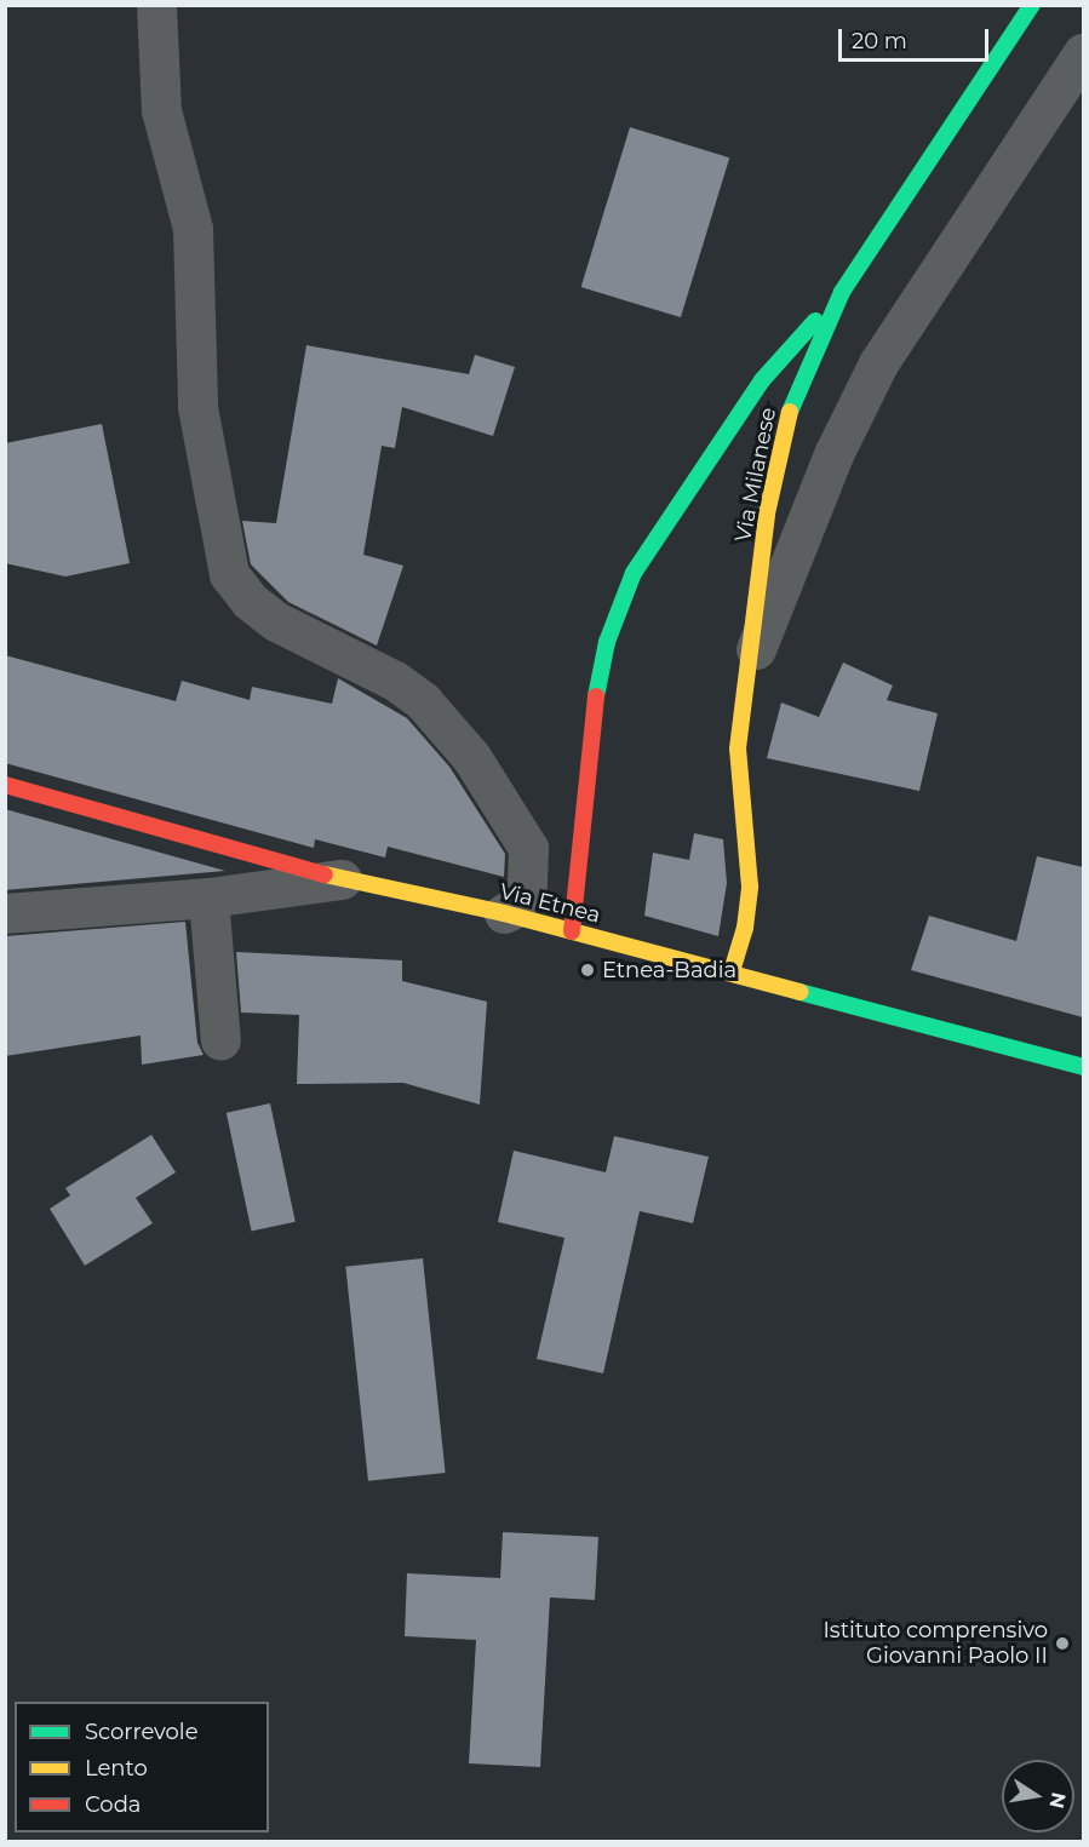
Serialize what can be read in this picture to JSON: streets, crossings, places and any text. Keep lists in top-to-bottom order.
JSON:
{
  "streets": {
    "street": ["Via Milanese", "Via Etnea"]
  },
  "crossings": [
    ["Via Milanese", "Via Etnea"]
  ],
  "places": ["Etnea-Badia", "Istituto comprensivo Giovanni Paolo II"],
  "legend": ["Scorrevole", "Lento", "Coda"],
  "scale_bar": "20 m",
  "north": "right"
}
